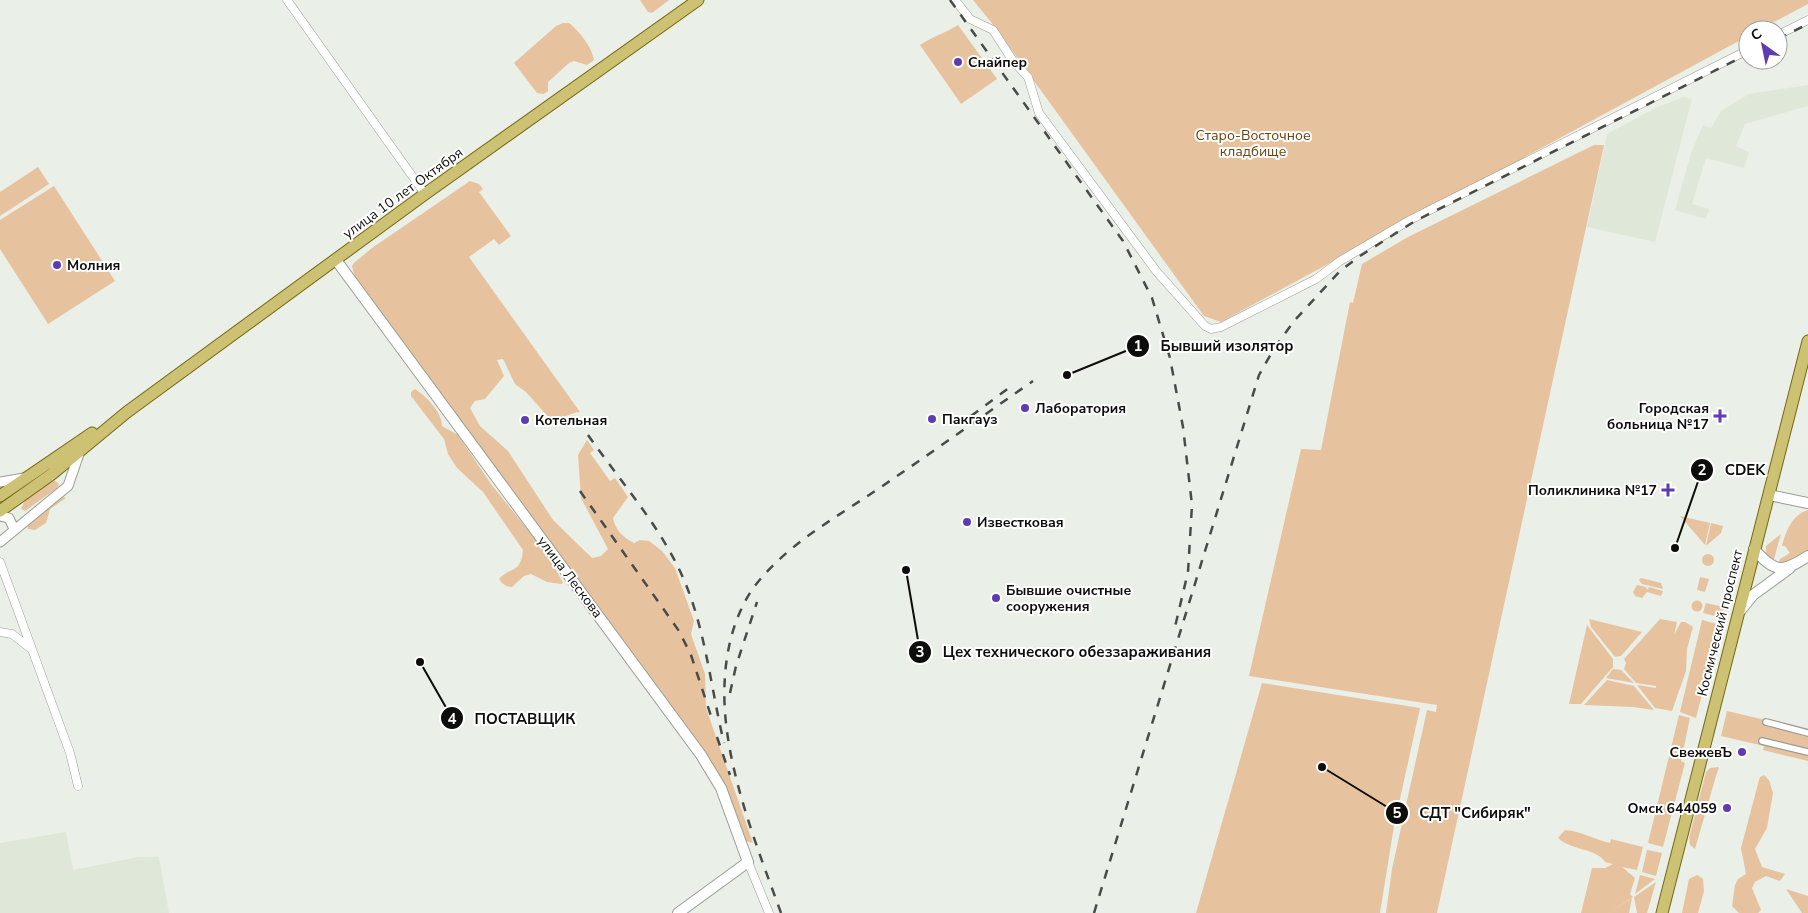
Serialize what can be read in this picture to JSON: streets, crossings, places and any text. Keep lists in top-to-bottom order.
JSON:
{
  "streets": {
    "main road": ["улица 10 лет Октября", "улица Лескова", "Космический проспект"]
  },
  "crossings": [
    ["улица 10 лет Октября", "улица Лескова"]
  ],
  "parks": ["Старо-Восточное кладбище"],
  "places": {
    "other": [
      "Снайпер",
      "Молния",
      "Бывший изолятор",
      "Лаборатория",
      "Пакгауз",
      "Котельная",
      "Известковая",
      "CDEK",
      "Цех технического обеззараживания",
      "Бывшие очистные сооружения",
      "ПОСТАВЩИК",
      "СвежевЪ",
      "СДТ \"Сибиряк\"",
      "Омск 644059"
    ],
    "health": ["Городская больница №17", "Поликлиника №17"]
  },
  "north": "top left"
}
